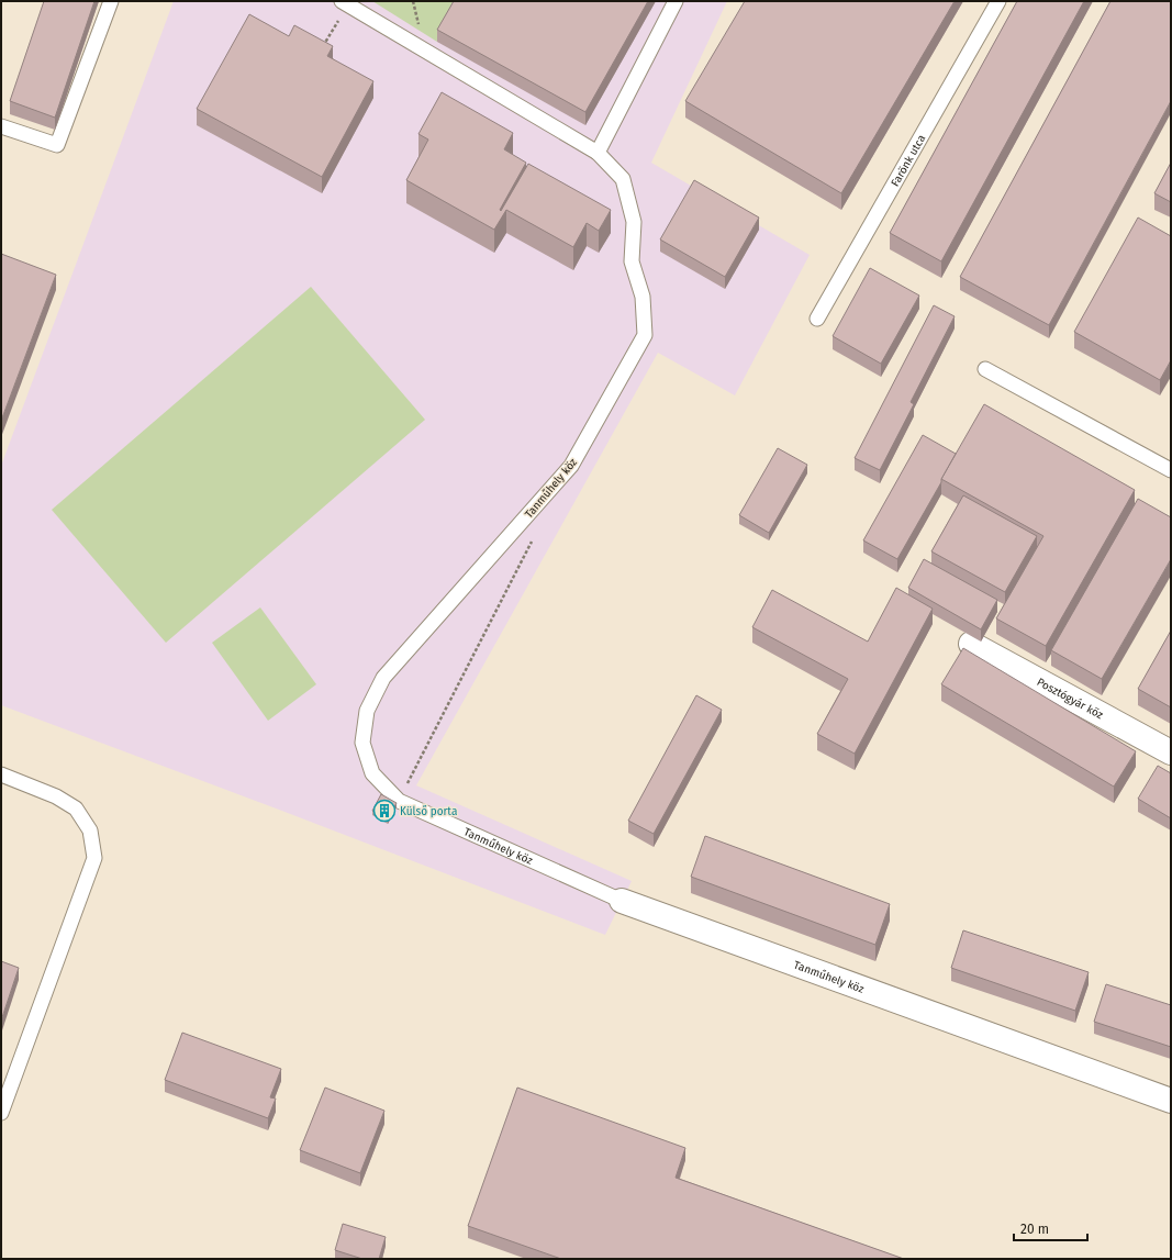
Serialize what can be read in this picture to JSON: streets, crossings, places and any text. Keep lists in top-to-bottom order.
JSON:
{
  "streets": {
    "street": ["Tanműhely köz", "Posztógyár köz"],
    "lane": ["Farönk utca"]
  },
  "places": {
    "building": ["Külső porta"]
  },
  "scale_bar": "20 m"
}
